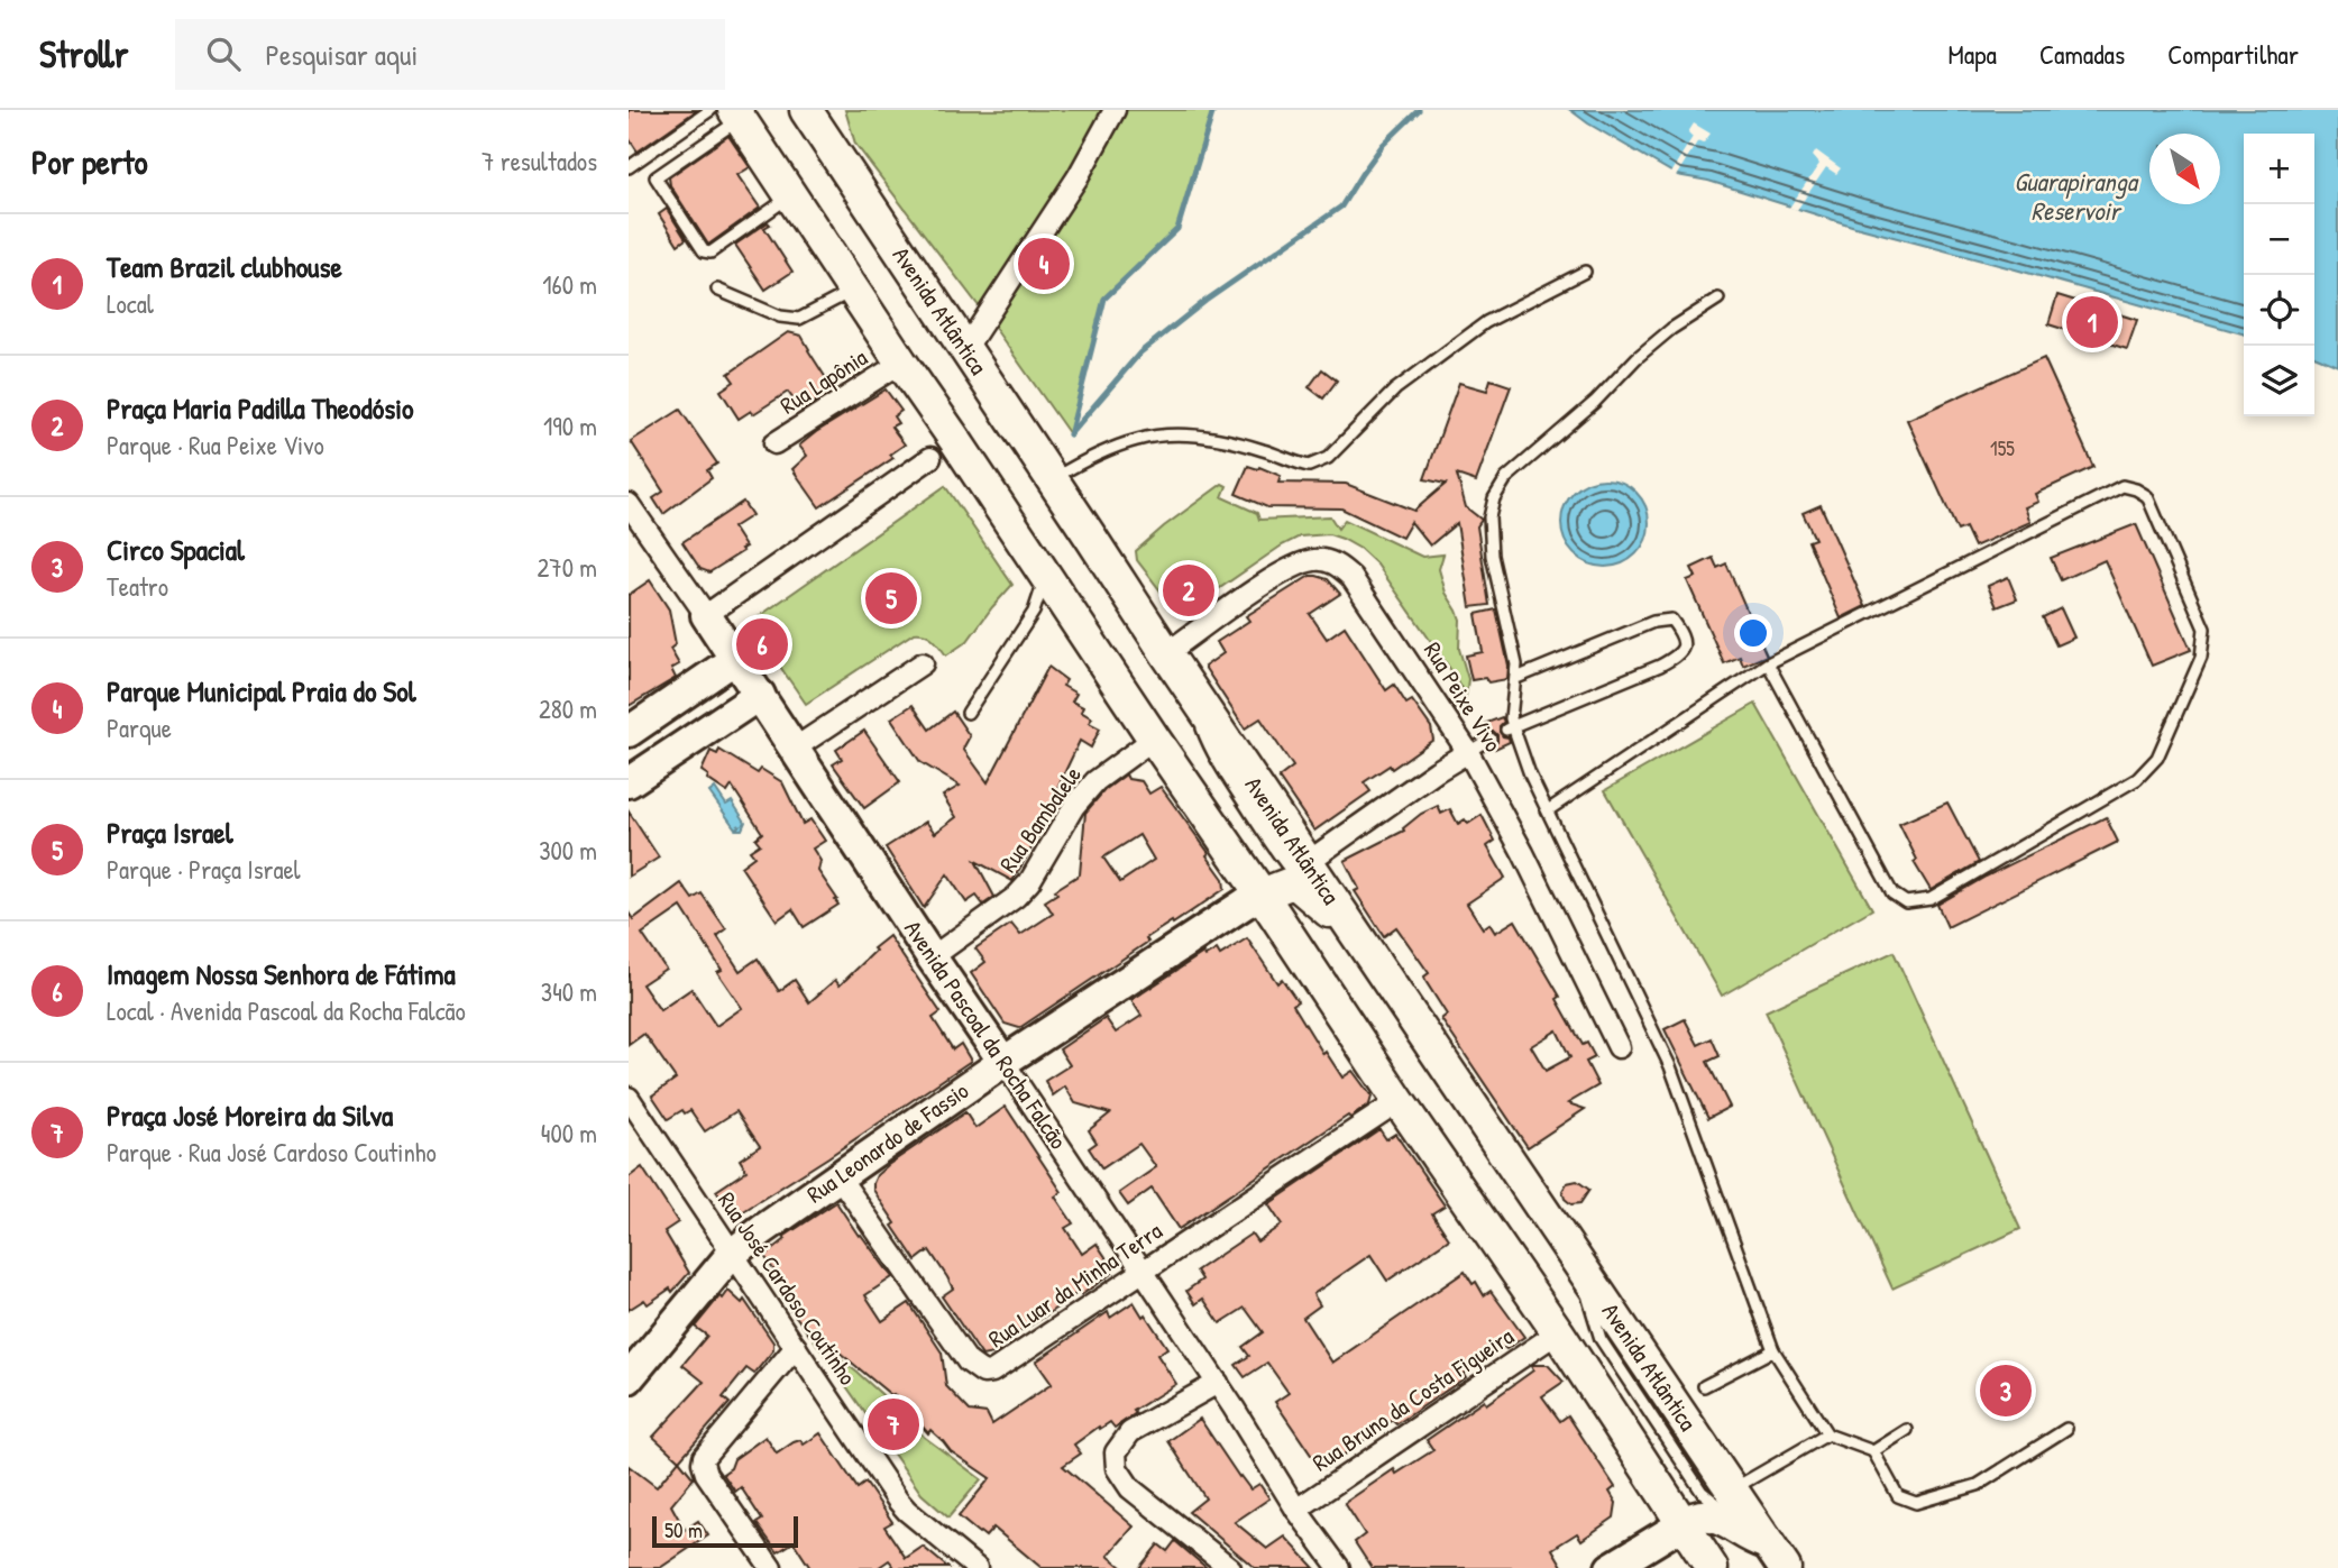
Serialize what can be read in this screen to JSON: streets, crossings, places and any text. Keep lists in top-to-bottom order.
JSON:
{
  "streets": {
    "main road": ["Avenida Atlântica"],
    "street": [
      "Rua Lapônia",
      "Rua Peixe Vivo",
      "Rua Bambalele",
      "Avenida Pascoal da Rocha Falcão",
      "Rua Leonardo de Fassio",
      "Rua Luar da Minha Terra",
      "Rua José Cardoso Coutinho",
      "Rua Bruno da Costa Figueira"
    ]
  },
  "crossings": [
    ["Avenida Atlântica", "Rua Peixe Vivo"],
    ["Rua Bambalele", "Avenida Pascoal da Rocha Falcão"],
    ["Avenida Pascoal da Rocha Falcão", "Rua Leonardo de Fassio"],
    ["Avenida Pascoal da Rocha Falcão", "Rua Luar da Minha Terra"],
    ["Avenida Pascoal da Rocha Falcão", "Rua Bruno da Costa Figueira"],
    ["Rua Leonardo de Fassio", "Rua Luar da Minha Terra"],
    ["Rua Leonardo de Fassio", "Rua José Cardoso Coutinho"]
  ],
  "water": ["Guarapiranga Reservoir"],
  "house_numbers": ["155"],
  "scale_bar": "50 m",
  "north": "bottom right",
  "page": {
    "header": "Strollr",
    "search": "Pesquisar aqui",
    "nav": ["Mapa", "Camadas", "Compartilhar"],
    "heading": ["Por perto", "7 resultados"],
    "map_buttons": ["+", "−"],
    "list": [
      {
        "mark": "1",
        "name": "Team Brazil clubhouse",
        "note": "Local",
        "value": "160 m"
      },
      {
        "mark": "2",
        "name": "Praça Maria Padilla Theodósio",
        "note": "Parque · Rua Peixe Vivo",
        "value": "190 m"
      },
      {
        "mark": "3",
        "name": "Circo Spacial",
        "note": "Teatro",
        "value": "270 m"
      },
      {
        "mark": "4",
        "name": "Parque Municipal Praia do Sol",
        "note": "Parque",
        "value": "280 m"
      },
      {
        "mark": "5",
        "name": "Praça Israel",
        "note": "Parque · Praça Israel",
        "value": "300 m"
      },
      {
        "mark": "6",
        "name": "Imagem Nossa Senhora de Fátima",
        "note": "Local · Avenida Pascoal da Rocha Falcão",
        "value": "340 m"
      },
      {
        "mark": "7",
        "name": "Praça José Moreira da Silva",
        "note": "Parque · Rua José Cardoso Coutinho",
        "value": "400 m"
      }
    ],
    "pins": [
      "4",
      "1",
      "2",
      "5",
      "6",
      "3",
      "7"
    ],
    "scale": "50 m"
  }
}
